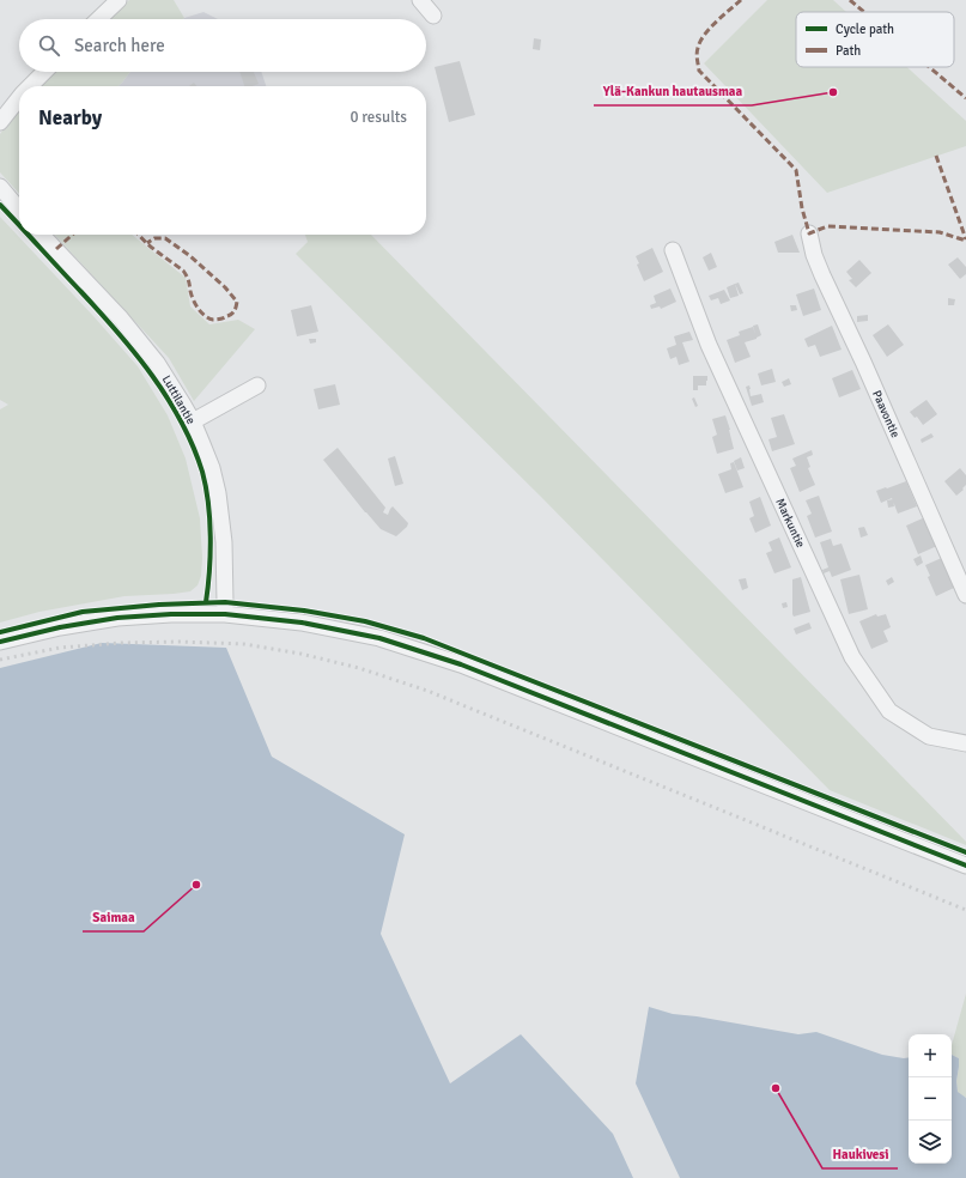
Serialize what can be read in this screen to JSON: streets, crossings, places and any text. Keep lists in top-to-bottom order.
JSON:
{
  "streets": {
    "street": ["Luttilantie", "Paavontie", "Markuntie"]
  },
  "places": ["Ylä-Kankun hautausmaa", "Saimaa", "Haukivesi"],
  "legend": ["Cycle path", "Path"],
  "page": {
    "search": "Search here",
    "heading": ["Nearby", "0 results"],
    "map_buttons": ["+", "−"]
  }
}
